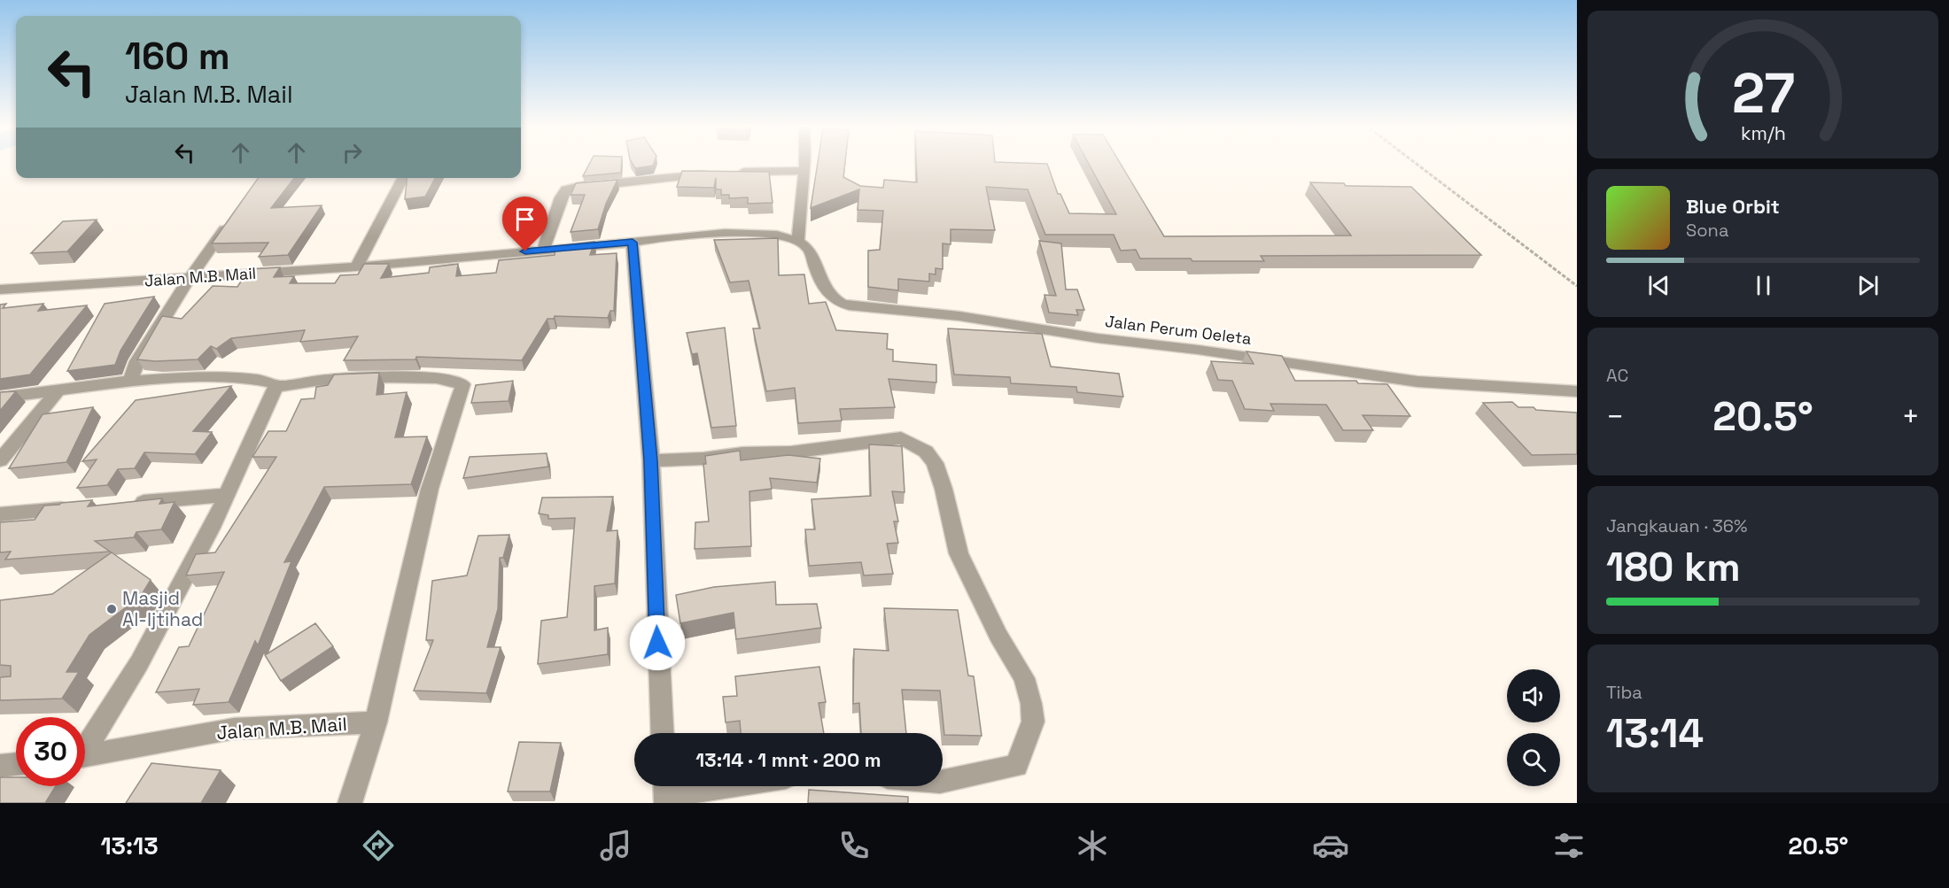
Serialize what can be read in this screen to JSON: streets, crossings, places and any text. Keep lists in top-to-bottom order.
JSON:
{
  "streets": {
    "street": ["Jalan M.B. Mail", "Jalan Perum Oeleta"]
  },
  "crossings": [
    ["Jalan M.B. Mail", "Jalan Perum Oeleta"]
  ],
  "places": ["Masjid Al-Ijtihad"],
  "page": {
    "turn": ["160 m", "Jalan M.B. Mail"],
    "song": ["Blue Orbit", "Sona"],
    "tile": [
      "AC",
      ["Jangkauan · 36%", "180 km"],
      ["Tiba", "13:14"]
    ],
    "heat": ["−", "20.5°", "+"],
    "limit": "30",
    "trip": "13:14 · 1 mnt · 200 m",
    "tabs": ["13:13", "20.5°"],
    "gauge": ["27", "km/h"]
  }
}
